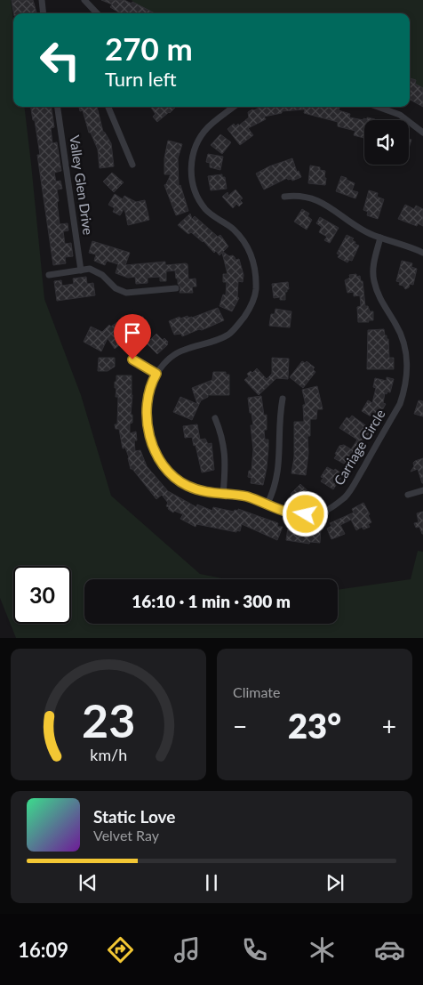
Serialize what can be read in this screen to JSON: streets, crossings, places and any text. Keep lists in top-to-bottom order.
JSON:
{
  "streets": {
    "street": ["Valley Glen Drive", "Carriage Circle"]
  },
  "page": {
    "turn": ["270 m", "Turn left"],
    "limit": "30",
    "trip": "16:10 · 1 min · 300 m",
    "tile": "Climate",
    "heat": ["−", "23°", "+"],
    "song": ["Static Love", "Velvet Ray"],
    "tabs": "16:09",
    "gauge": ["23", "km/h"]
  }
}
